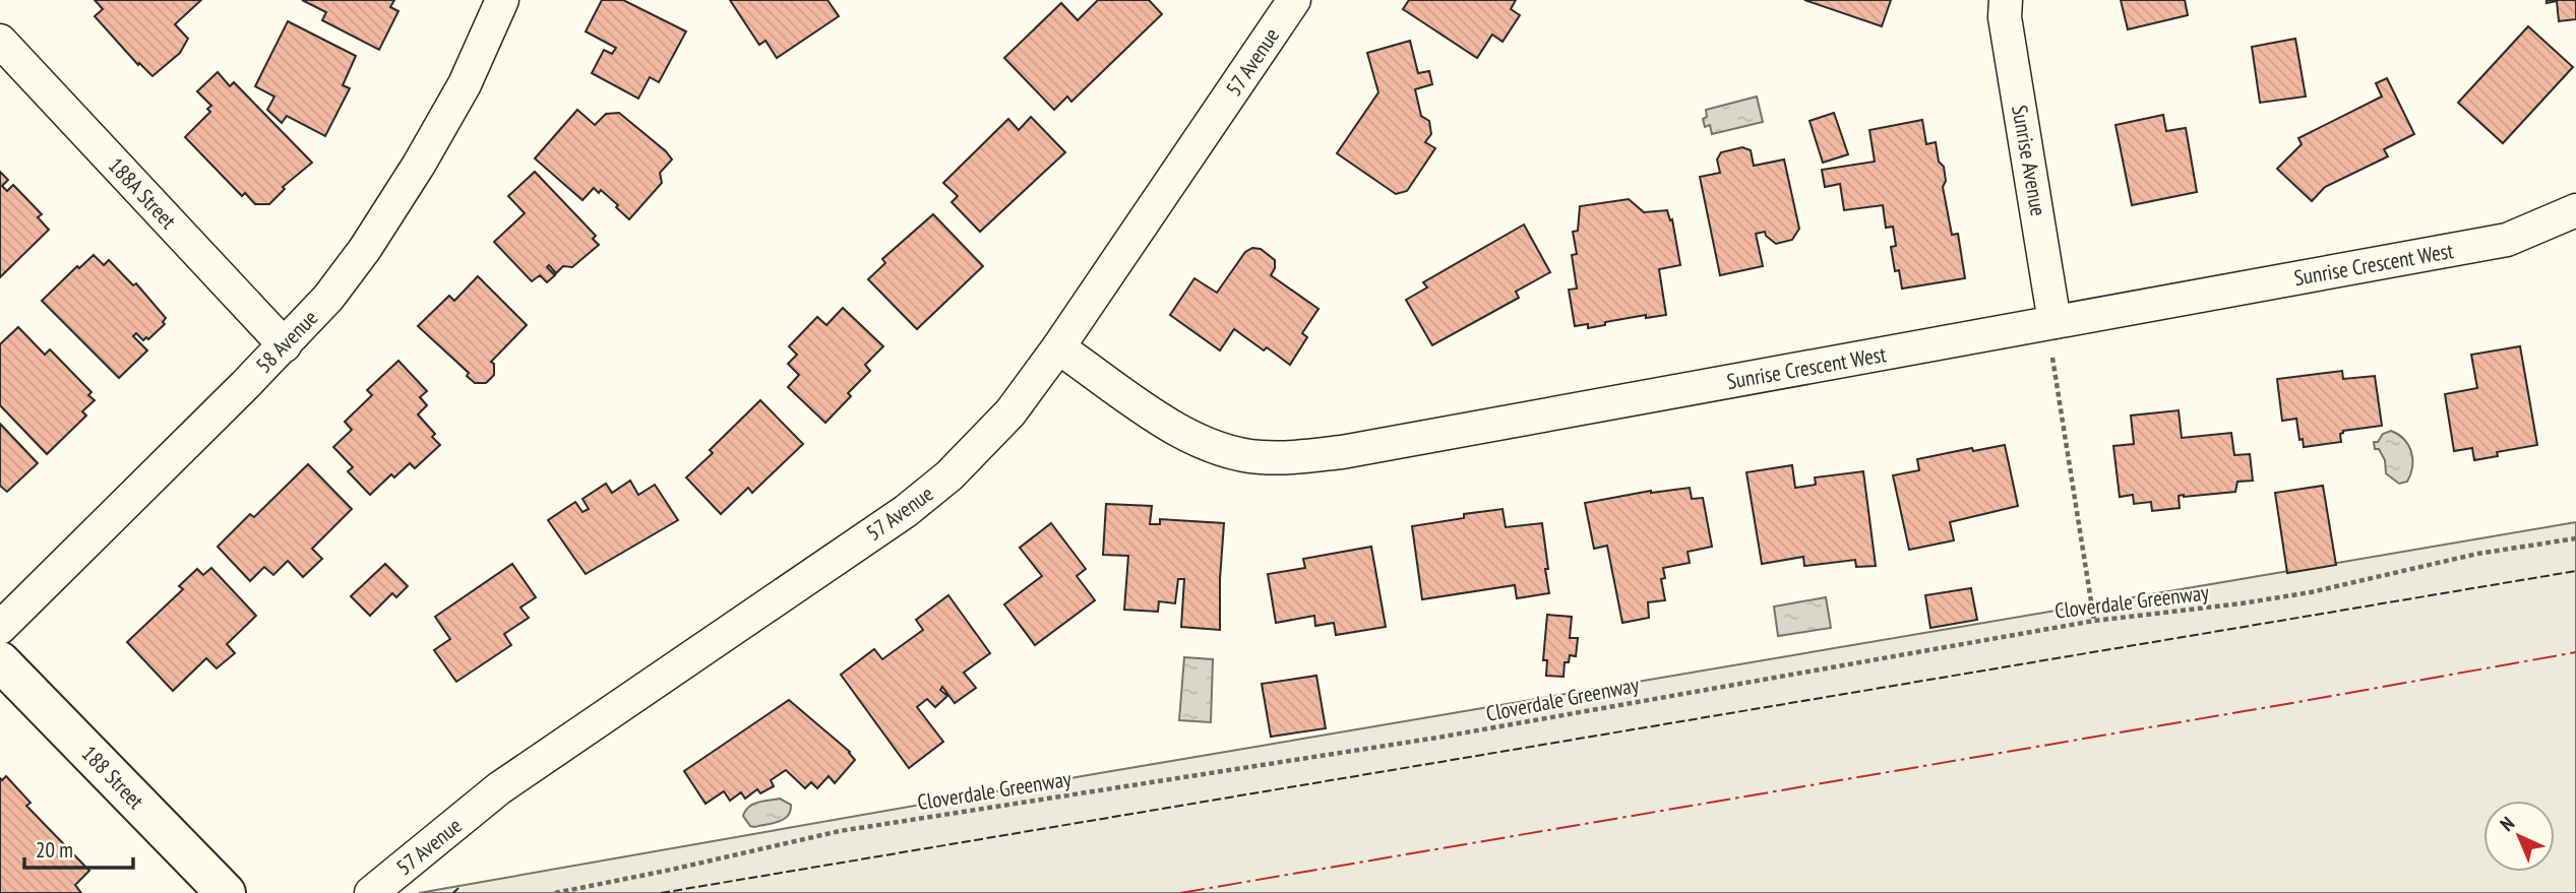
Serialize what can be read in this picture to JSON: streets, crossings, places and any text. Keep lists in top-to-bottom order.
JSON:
{
  "streets": {
    "street": [
      "57 Avenue",
      "Sunrise Avenue",
      "188A Street",
      "Sunrise Crescent West",
      "58 Avenue",
      "188 Street"
    ],
    "path": ["Cloverdale Greenway"]
  },
  "crossings": [
    ["57 Avenue", "Sunrise Crescent West"],
    ["Sunrise Avenue", "Sunrise Crescent West"],
    ["188A Street", "58 Avenue"]
  ],
  "scale_bar": "20 m",
  "north": "top left"
}
